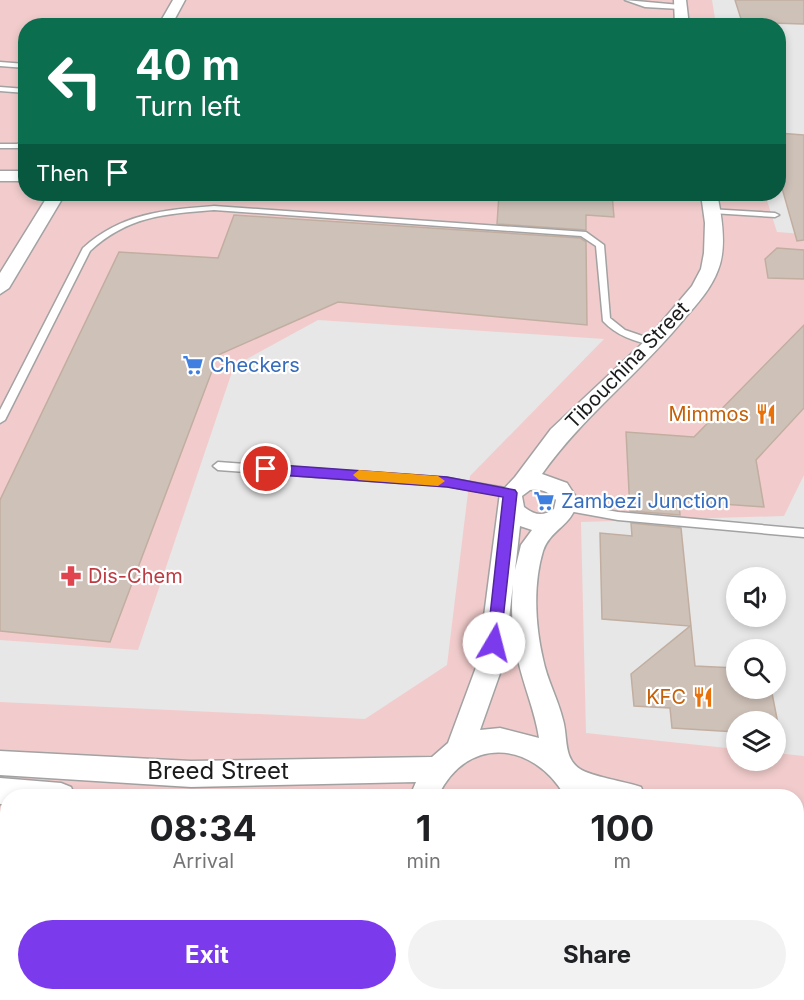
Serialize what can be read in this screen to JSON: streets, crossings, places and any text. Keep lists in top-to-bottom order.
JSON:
{
  "streets": {
    "street": ["Tibouchina Street", "Breed Street"]
  },
  "places": {
    "supermarket": ["Checkers", "Zambezi Junction"],
    "restaurant": ["Mimmos", "KFC"],
    "pharmacy": ["Dis-Chem"]
  },
  "page": {
    "turn": ["40 m", "Turn left"],
    "then": "Then",
    "eta": [
      "08:34",
      "Arrival",
      "1",
      "min",
      "100",
      "m"
    ],
    "buttons": ["Exit", "Share"]
  }
}
